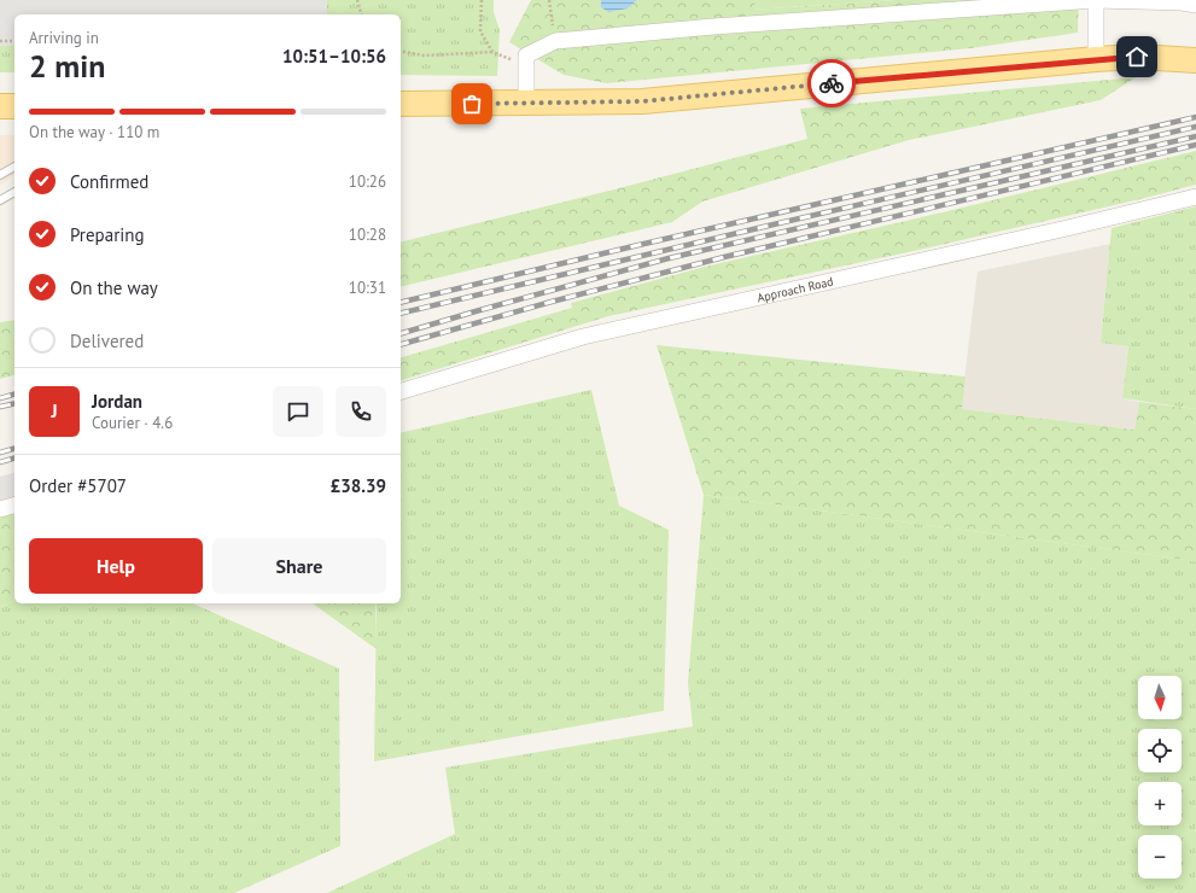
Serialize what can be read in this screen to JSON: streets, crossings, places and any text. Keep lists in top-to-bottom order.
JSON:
{
  "streets": {
    "street": ["Approach Road"]
  },
  "north": "bottom",
  "page": {
    "heading": ["2 min", "Arriving in", "10:51–10:56"],
    "panel": [
      "Jordan",
      "Courier · 4.6",
      "Order #5707",
      "£38.39"
    ],
    "bar": "On the way · 110 m",
    "list": [
      ["Confirmed", "10:26"],
      ["Preparing", "10:28"],
      ["On the way", "10:31"],
      "Delivered"
    ],
    "round": "J",
    "buttons": ["Help", "Share"],
    "map_buttons": ["+", "−"]
  }
}
